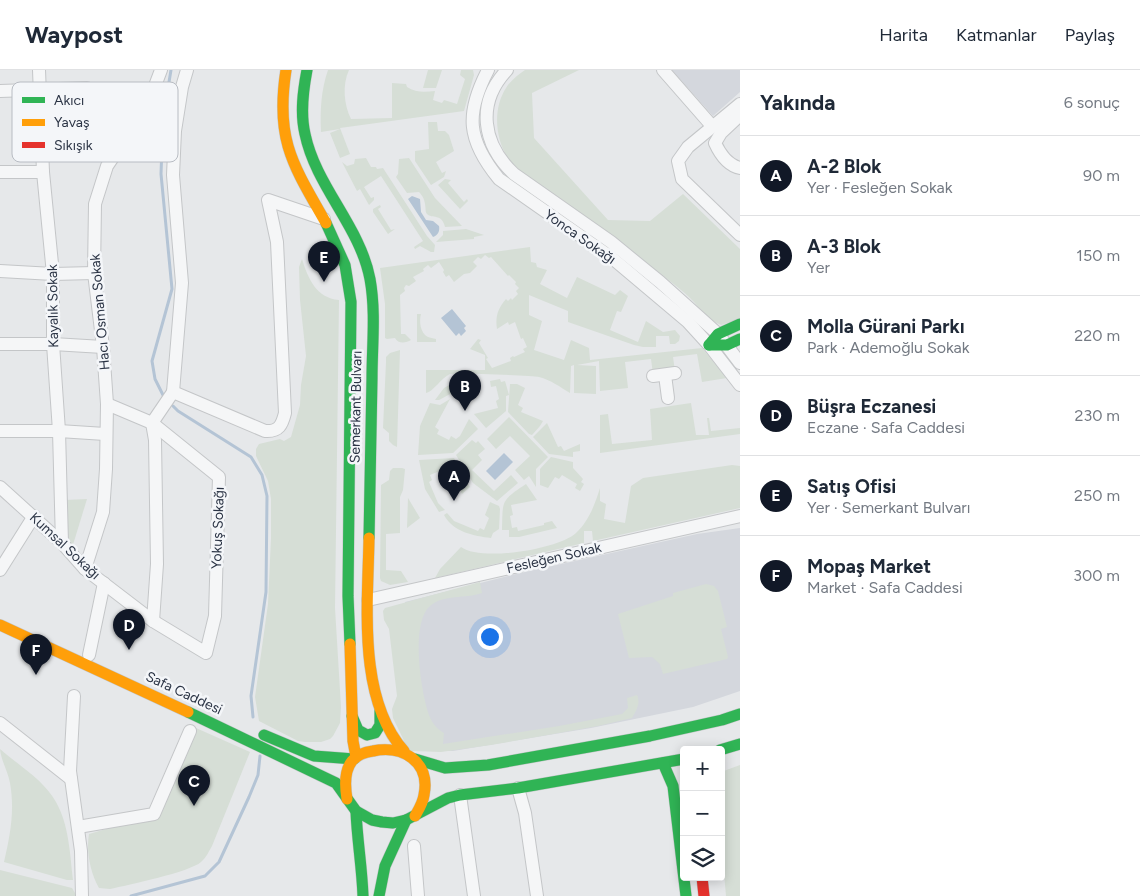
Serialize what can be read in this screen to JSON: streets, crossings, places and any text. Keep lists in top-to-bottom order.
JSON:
{
  "streets": {
    "main road": ["Semerkant Bulvarı", "Safa Caddesi"],
    "street": [
      "Yonca Sokağı",
      "Kayalık Sokak",
      "Hacı Osman Sokak",
      "Yokuş Sokağı",
      "Kumsal Sokağı",
      "Fesleğen Sokak"
    ]
  },
  "crossings": [
    ["Kayalık Sokak", "Kumsal Sokağı"],
    ["Hacı Osman Sokak", "Yokuş Sokağı"],
    ["Hacı Osman Sokak", "Kumsal Sokağı"],
    ["Semerkant Bulvarı", "Fesleğen Sokak"],
    ["Semerkant Bulvarı", "Safa Caddesi"],
    ["Yokuş Sokağı", "Kumsal Sokağı"]
  ],
  "legend": ["Akıcı", "Yavaş", "Sıkışık"],
  "page": {
    "header": "Waypost",
    "nav": ["Harita", "Katmanlar", "Paylaş"],
    "heading": ["Yakında", "6 sonuç"],
    "list": [
      {
        "mark": "A",
        "name": "A-2 Blok",
        "note": "Yer · Fesleğen Sokak",
        "value": "90 m"
      },
      {
        "mark": "B",
        "name": "A-3 Blok",
        "note": "Yer",
        "value": "150 m"
      },
      {
        "mark": "C",
        "name": "Molla Gürani Parkı",
        "note": "Park · Ademoğlu Sokak",
        "value": "220 m"
      },
      {
        "mark": "D",
        "name": "Büşra Eczanesi",
        "note": "Eczane · Safa Caddesi",
        "value": "230 m"
      },
      {
        "mark": "E",
        "name": "Satış Ofisi",
        "note": "Yer · Semerkant Bulvarı",
        "value": "250 m"
      },
      {
        "mark": "F",
        "name": "Mopaş Market",
        "note": "Market · Safa Caddesi",
        "value": "300 m"
      }
    ],
    "pins": [
      "E",
      "B",
      "A",
      "D",
      "F",
      "C"
    ],
    "map_buttons": ["+", "−"]
  }
}
